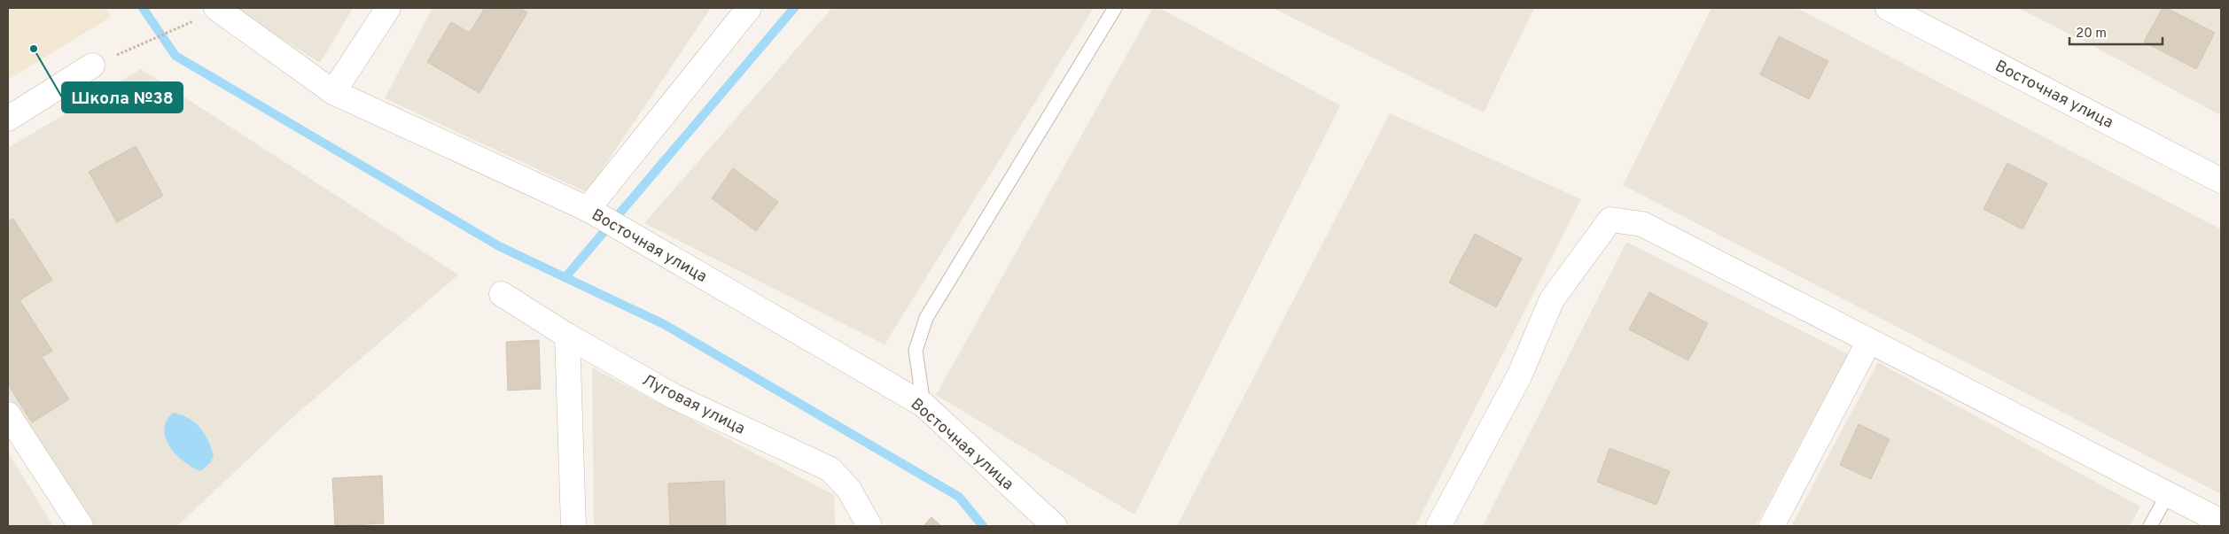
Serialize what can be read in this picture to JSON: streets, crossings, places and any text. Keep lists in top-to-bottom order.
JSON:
{
  "streets": {
    "street": ["Восточная улица", "Луговая улица"]
  },
  "places": ["Школа №38"],
  "scale_bar": "20 m"
}
